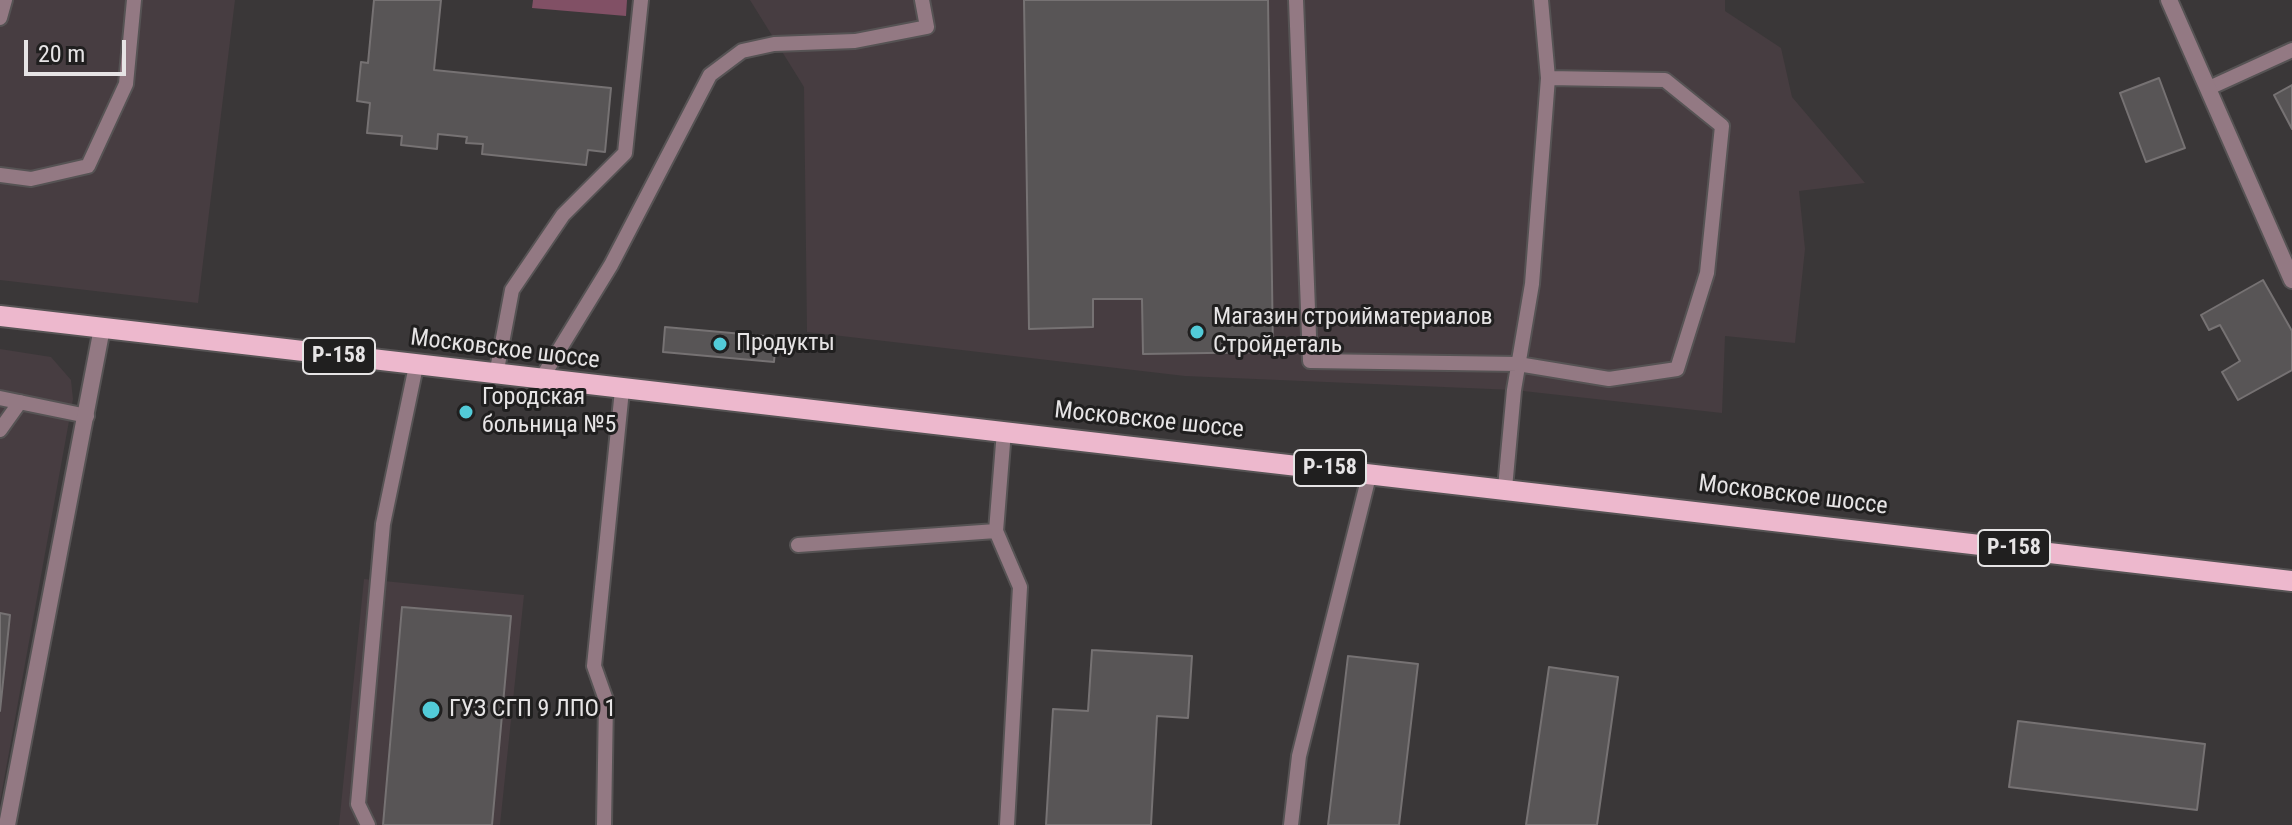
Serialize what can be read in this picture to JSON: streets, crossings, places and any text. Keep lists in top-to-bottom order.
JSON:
{
  "streets": {
    "main road": ["Московское шоссе", "Р-158"]
  },
  "places": [
    "Магазин строийматериалов Стройдеталь",
    "Продукты",
    "Городская больница №5",
    "ГУЗ СГП 9 ЛПО 1"
  ],
  "scale_bar": "20 m"
}
